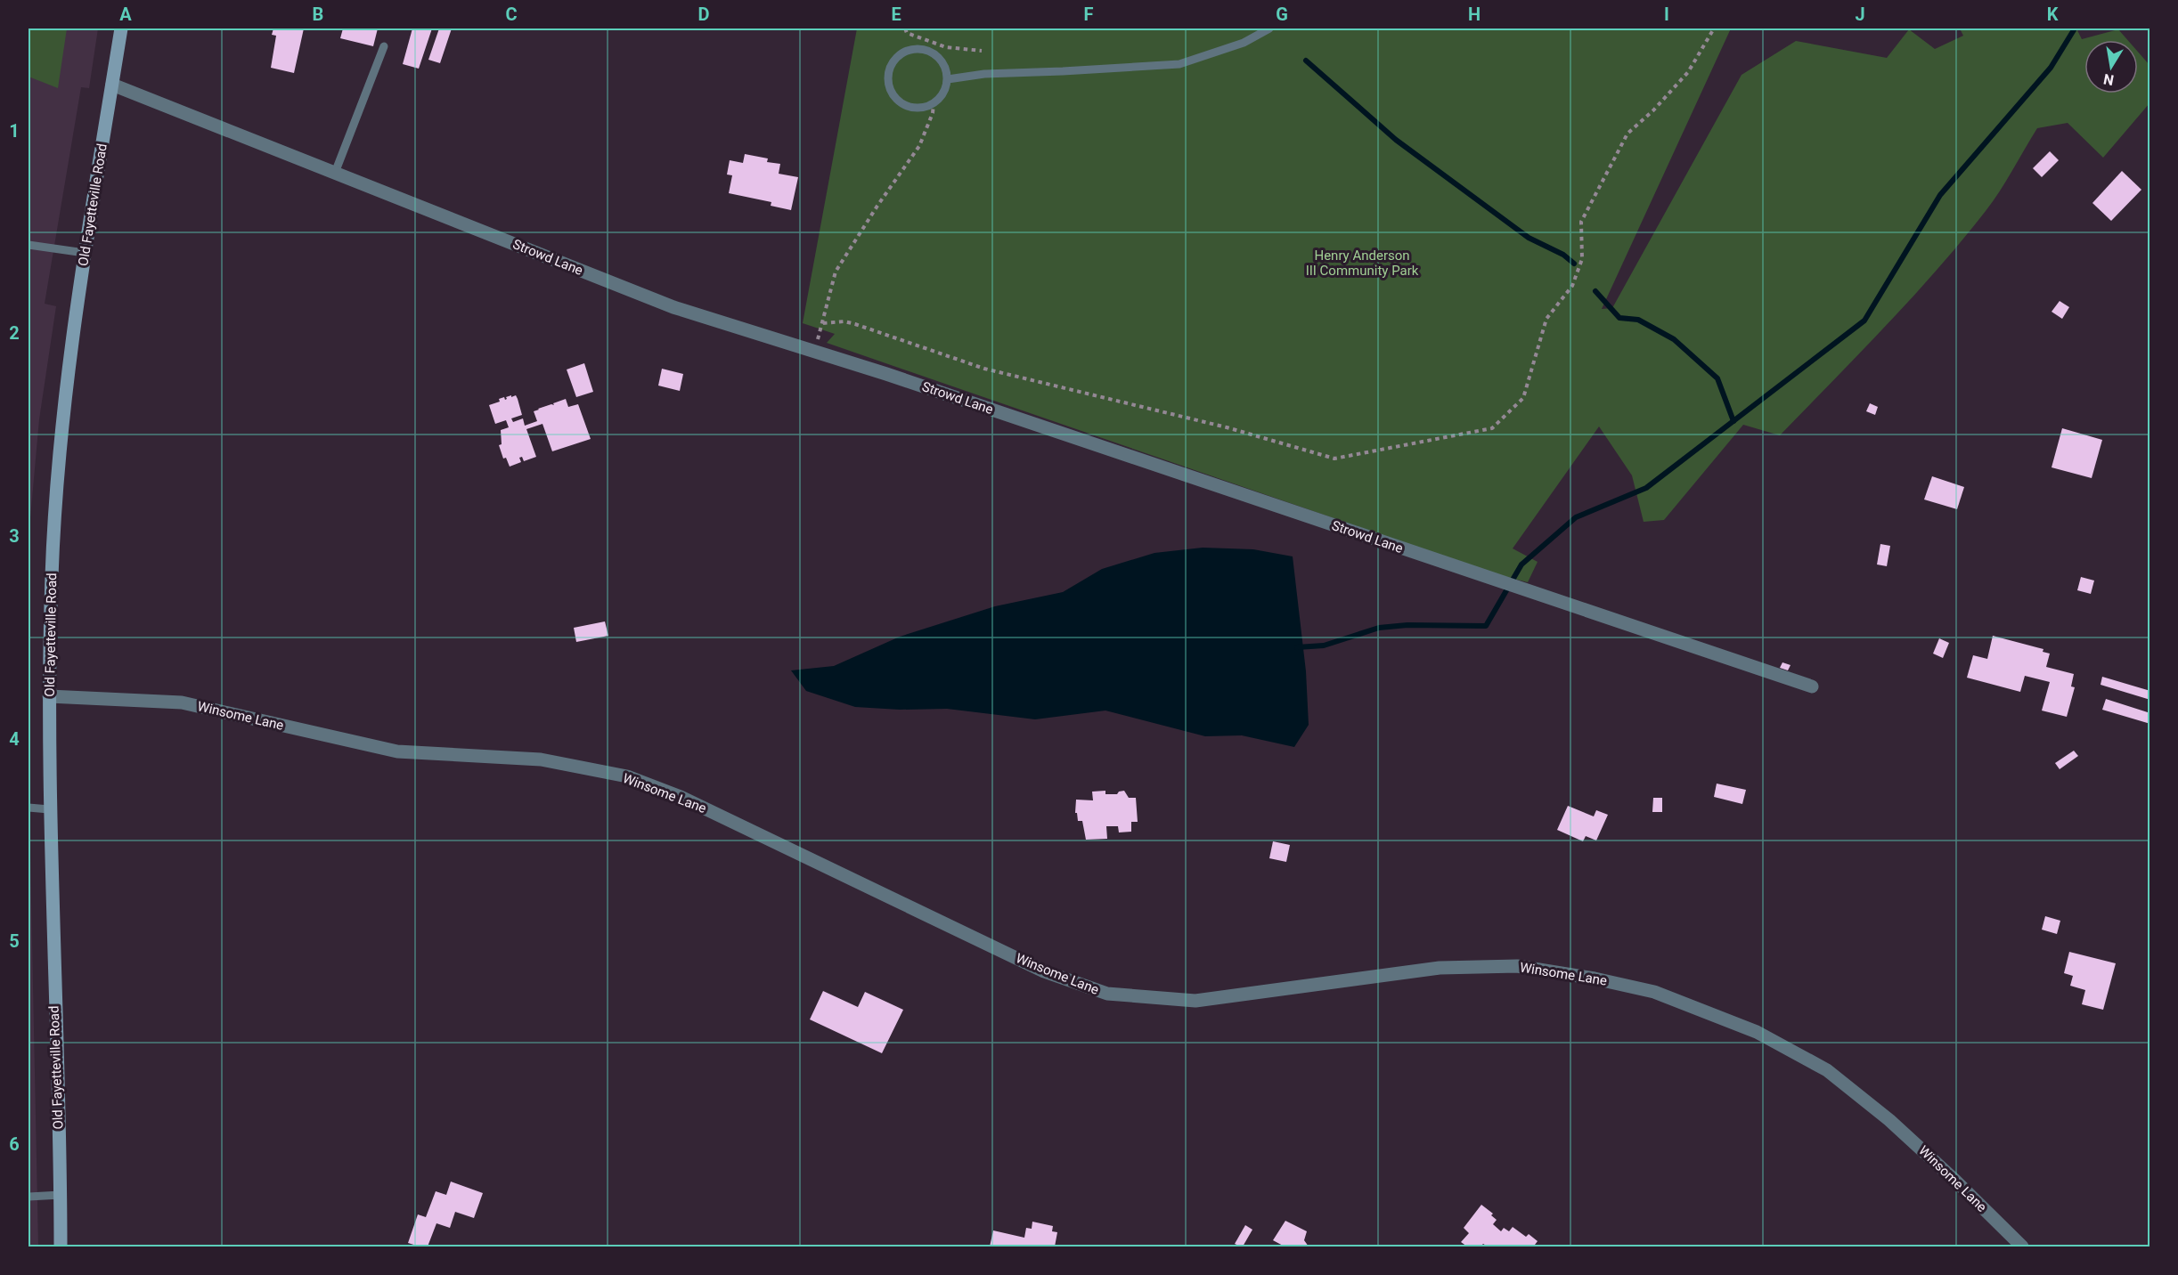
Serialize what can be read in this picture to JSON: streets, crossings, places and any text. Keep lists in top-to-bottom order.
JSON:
{
  "streets": {
    "street": ["Old Fayetteville Road", "Strowd Lane", "Winsome Lane"]
  },
  "crossings": [
    ["Old Fayetteville Road", "Strowd Lane"],
    ["Old Fayetteville Road", "Winsome Lane"]
  ],
  "parks": ["Henry Anderson III Community Park"],
  "north": "bottom",
  "grid": {
    "columns": [
      "A",
      "B",
      "C",
      "D",
      "E",
      "F",
      "G",
      "H",
      "I",
      "J",
      "K"
    ],
    "rows": [
      "1",
      "2",
      "3",
      "4",
      "5",
      "6"
    ]
  }
}
